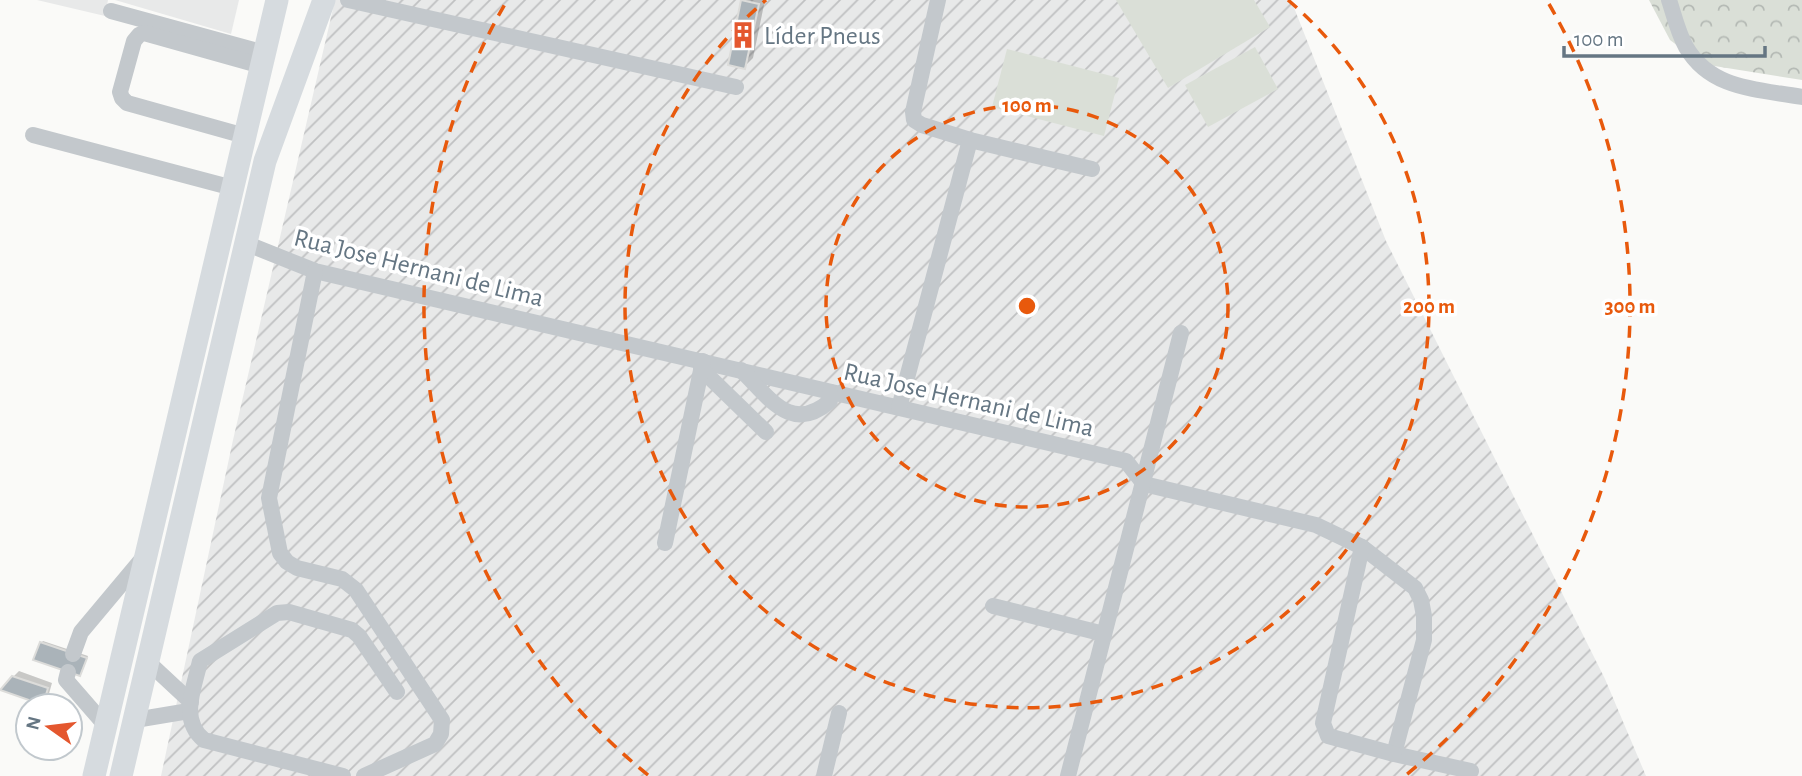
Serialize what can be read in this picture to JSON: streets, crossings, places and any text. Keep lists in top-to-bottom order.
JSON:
{
  "streets": {
    "street": ["Rua Jose Hernani de Lima"]
  },
  "places": {
    "building": ["Líder Pneus"]
  },
  "scale_bar": "100 m",
  "north": "left",
  "rings": ["100 m", "200 m", "300 m"]
}
